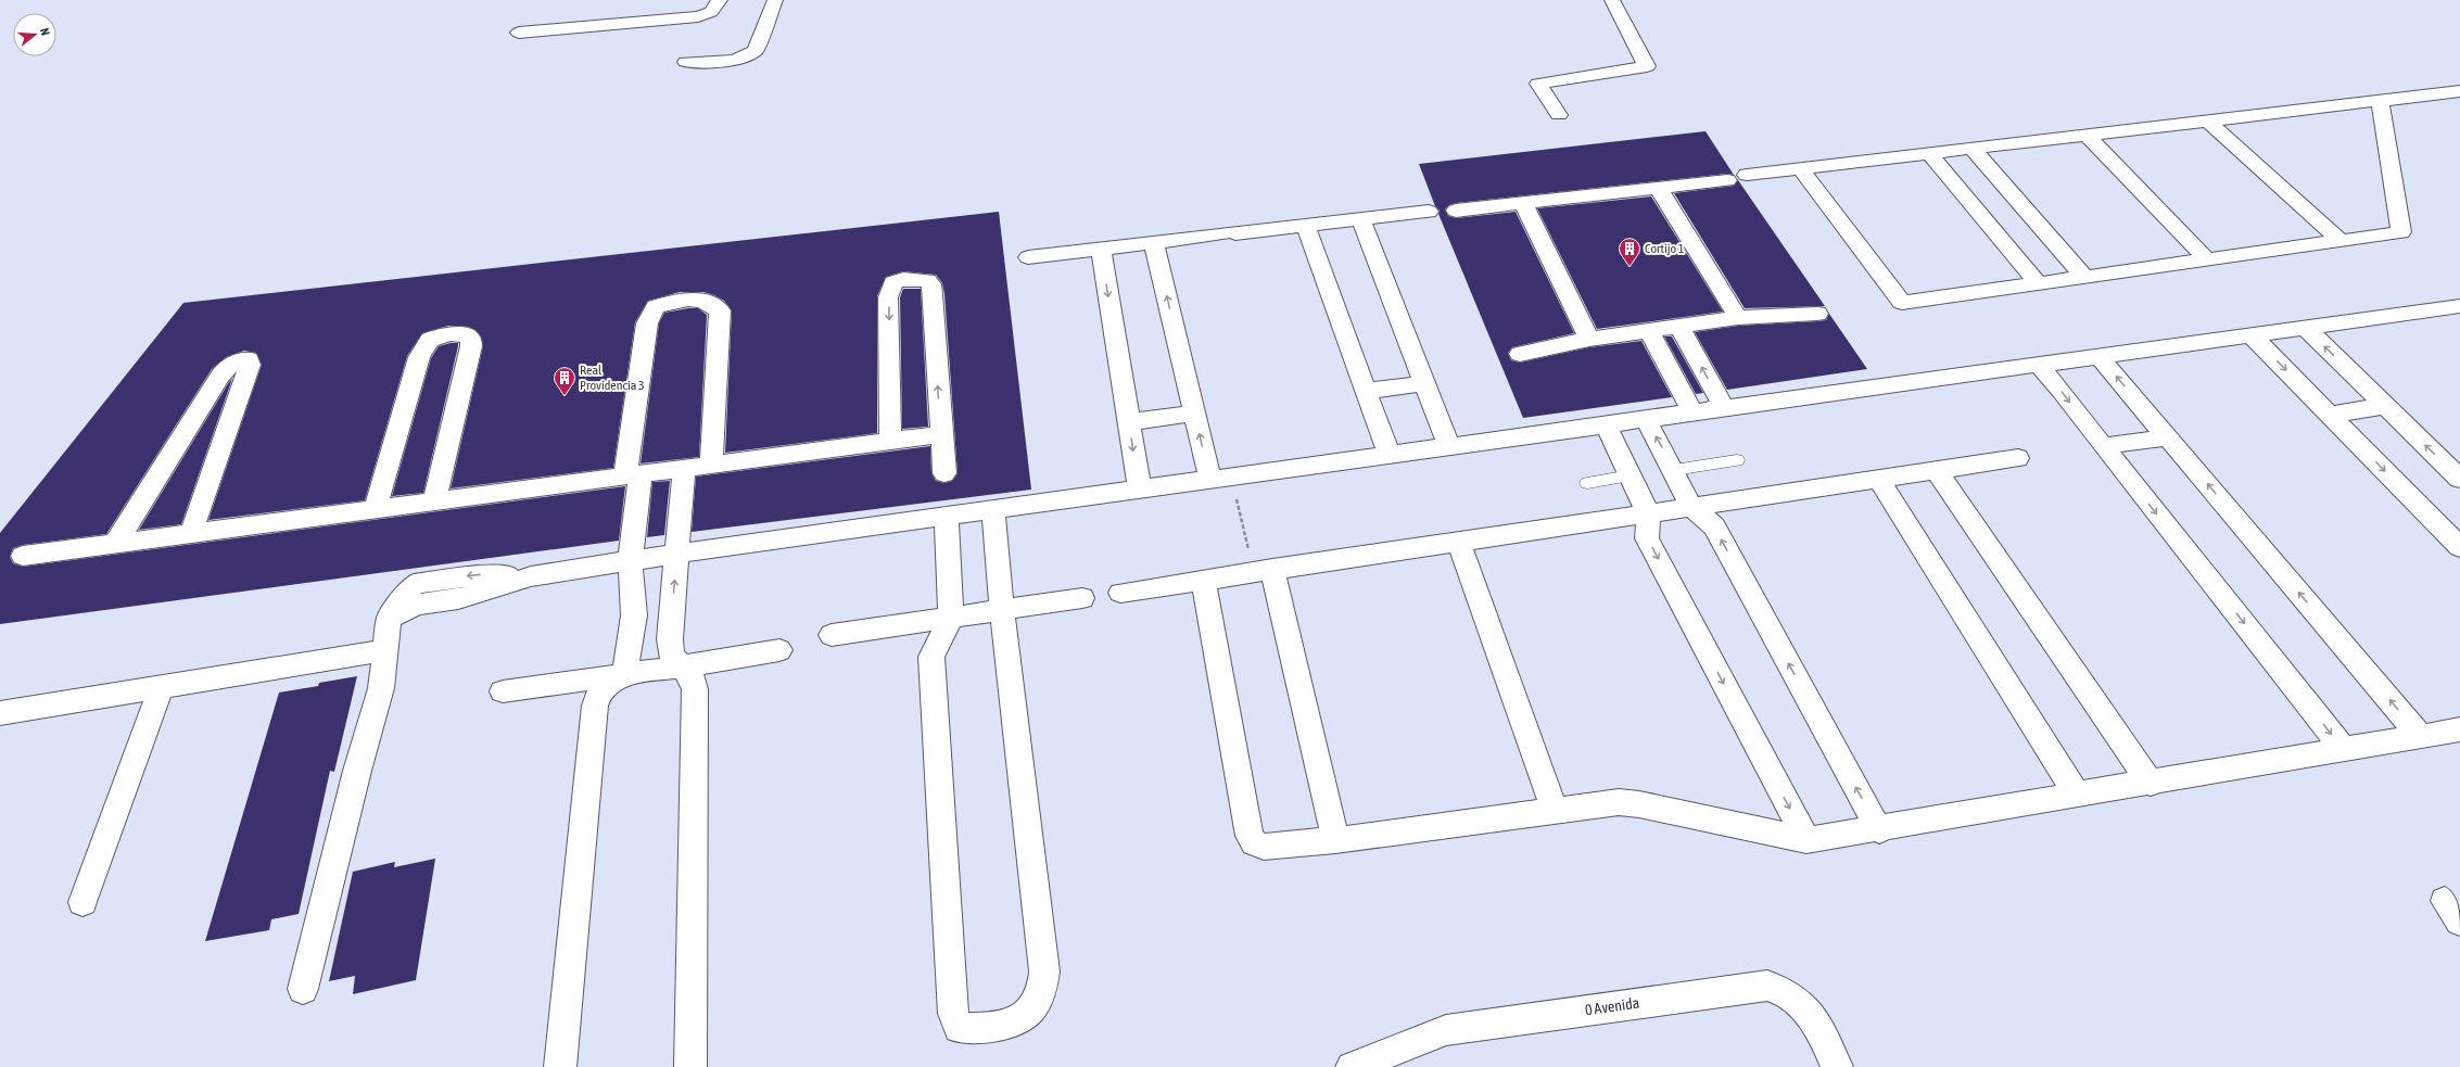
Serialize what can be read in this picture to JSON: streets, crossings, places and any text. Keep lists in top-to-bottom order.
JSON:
{
  "streets": {
    "street": ["0 Avenida"]
  },
  "places": {
    "building": ["Cortijo 1", "Real Providencia 3"]
  },
  "north": "right"
}
